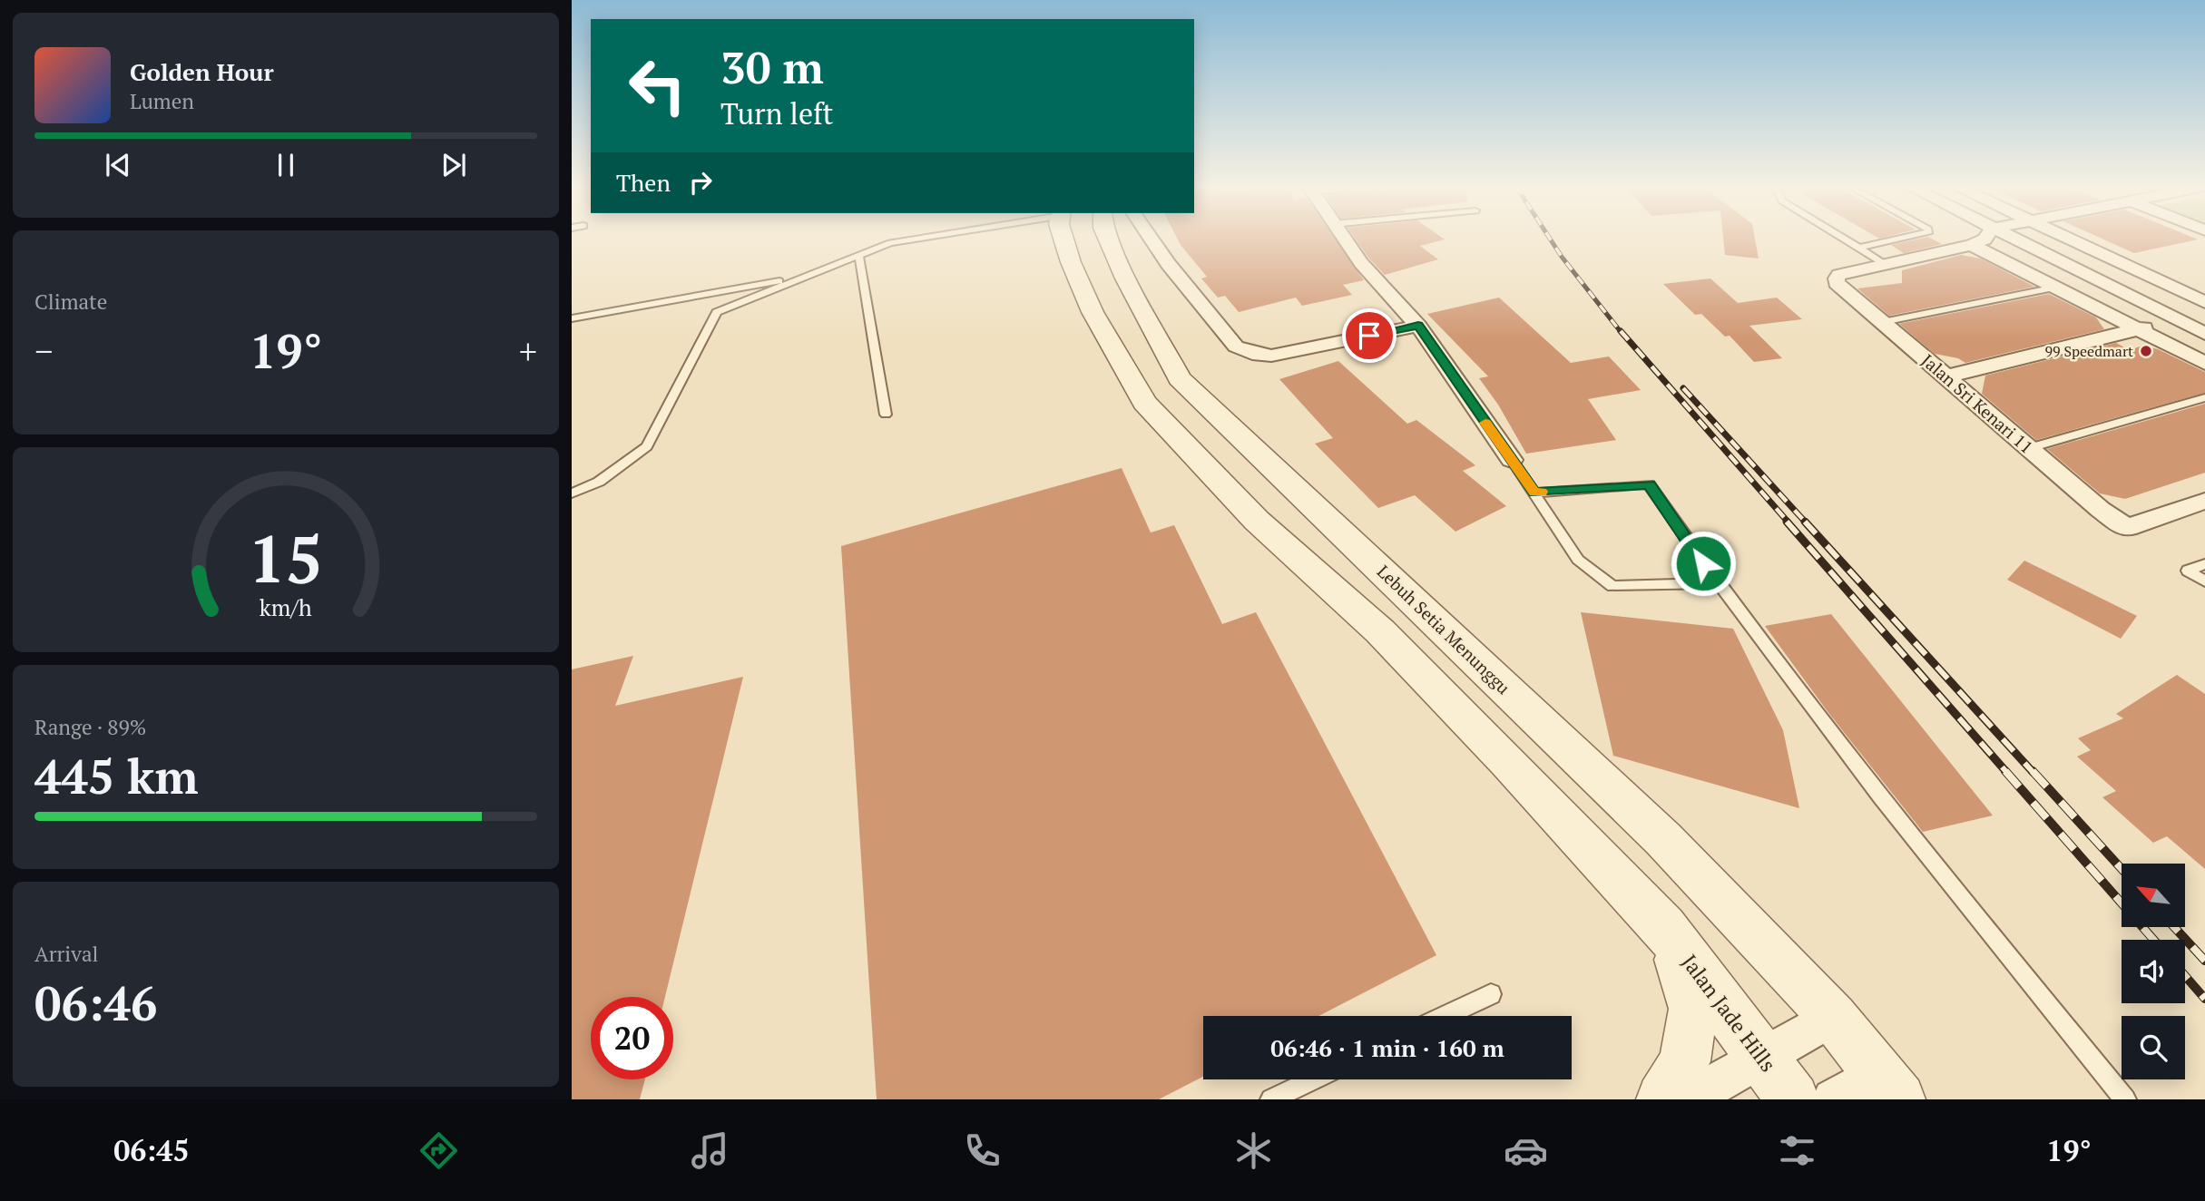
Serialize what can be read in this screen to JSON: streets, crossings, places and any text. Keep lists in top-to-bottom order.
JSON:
{
  "streets": {
    "street": ["Jalan Sri Kenari 11", "Lebuh Setia Menunggu", "Jalan Jade Hills"]
  },
  "places": ["99 Speedmart"],
  "north": "top left",
  "page": {
    "turn": ["30 m", "Turn left"],
    "song": ["Golden Hour", "Lumen"],
    "then": "Then",
    "tile": [
      "Climate",
      ["Range · 89%", "445 km"],
      ["Arrival", "06:46"]
    ],
    "heat": ["−", "19°", "+"],
    "limit": "20",
    "trip": "06:46 · 1 min · 160 m",
    "tabs": ["06:45", "19°"],
    "gauge": ["15", "km/h"]
  }
}
